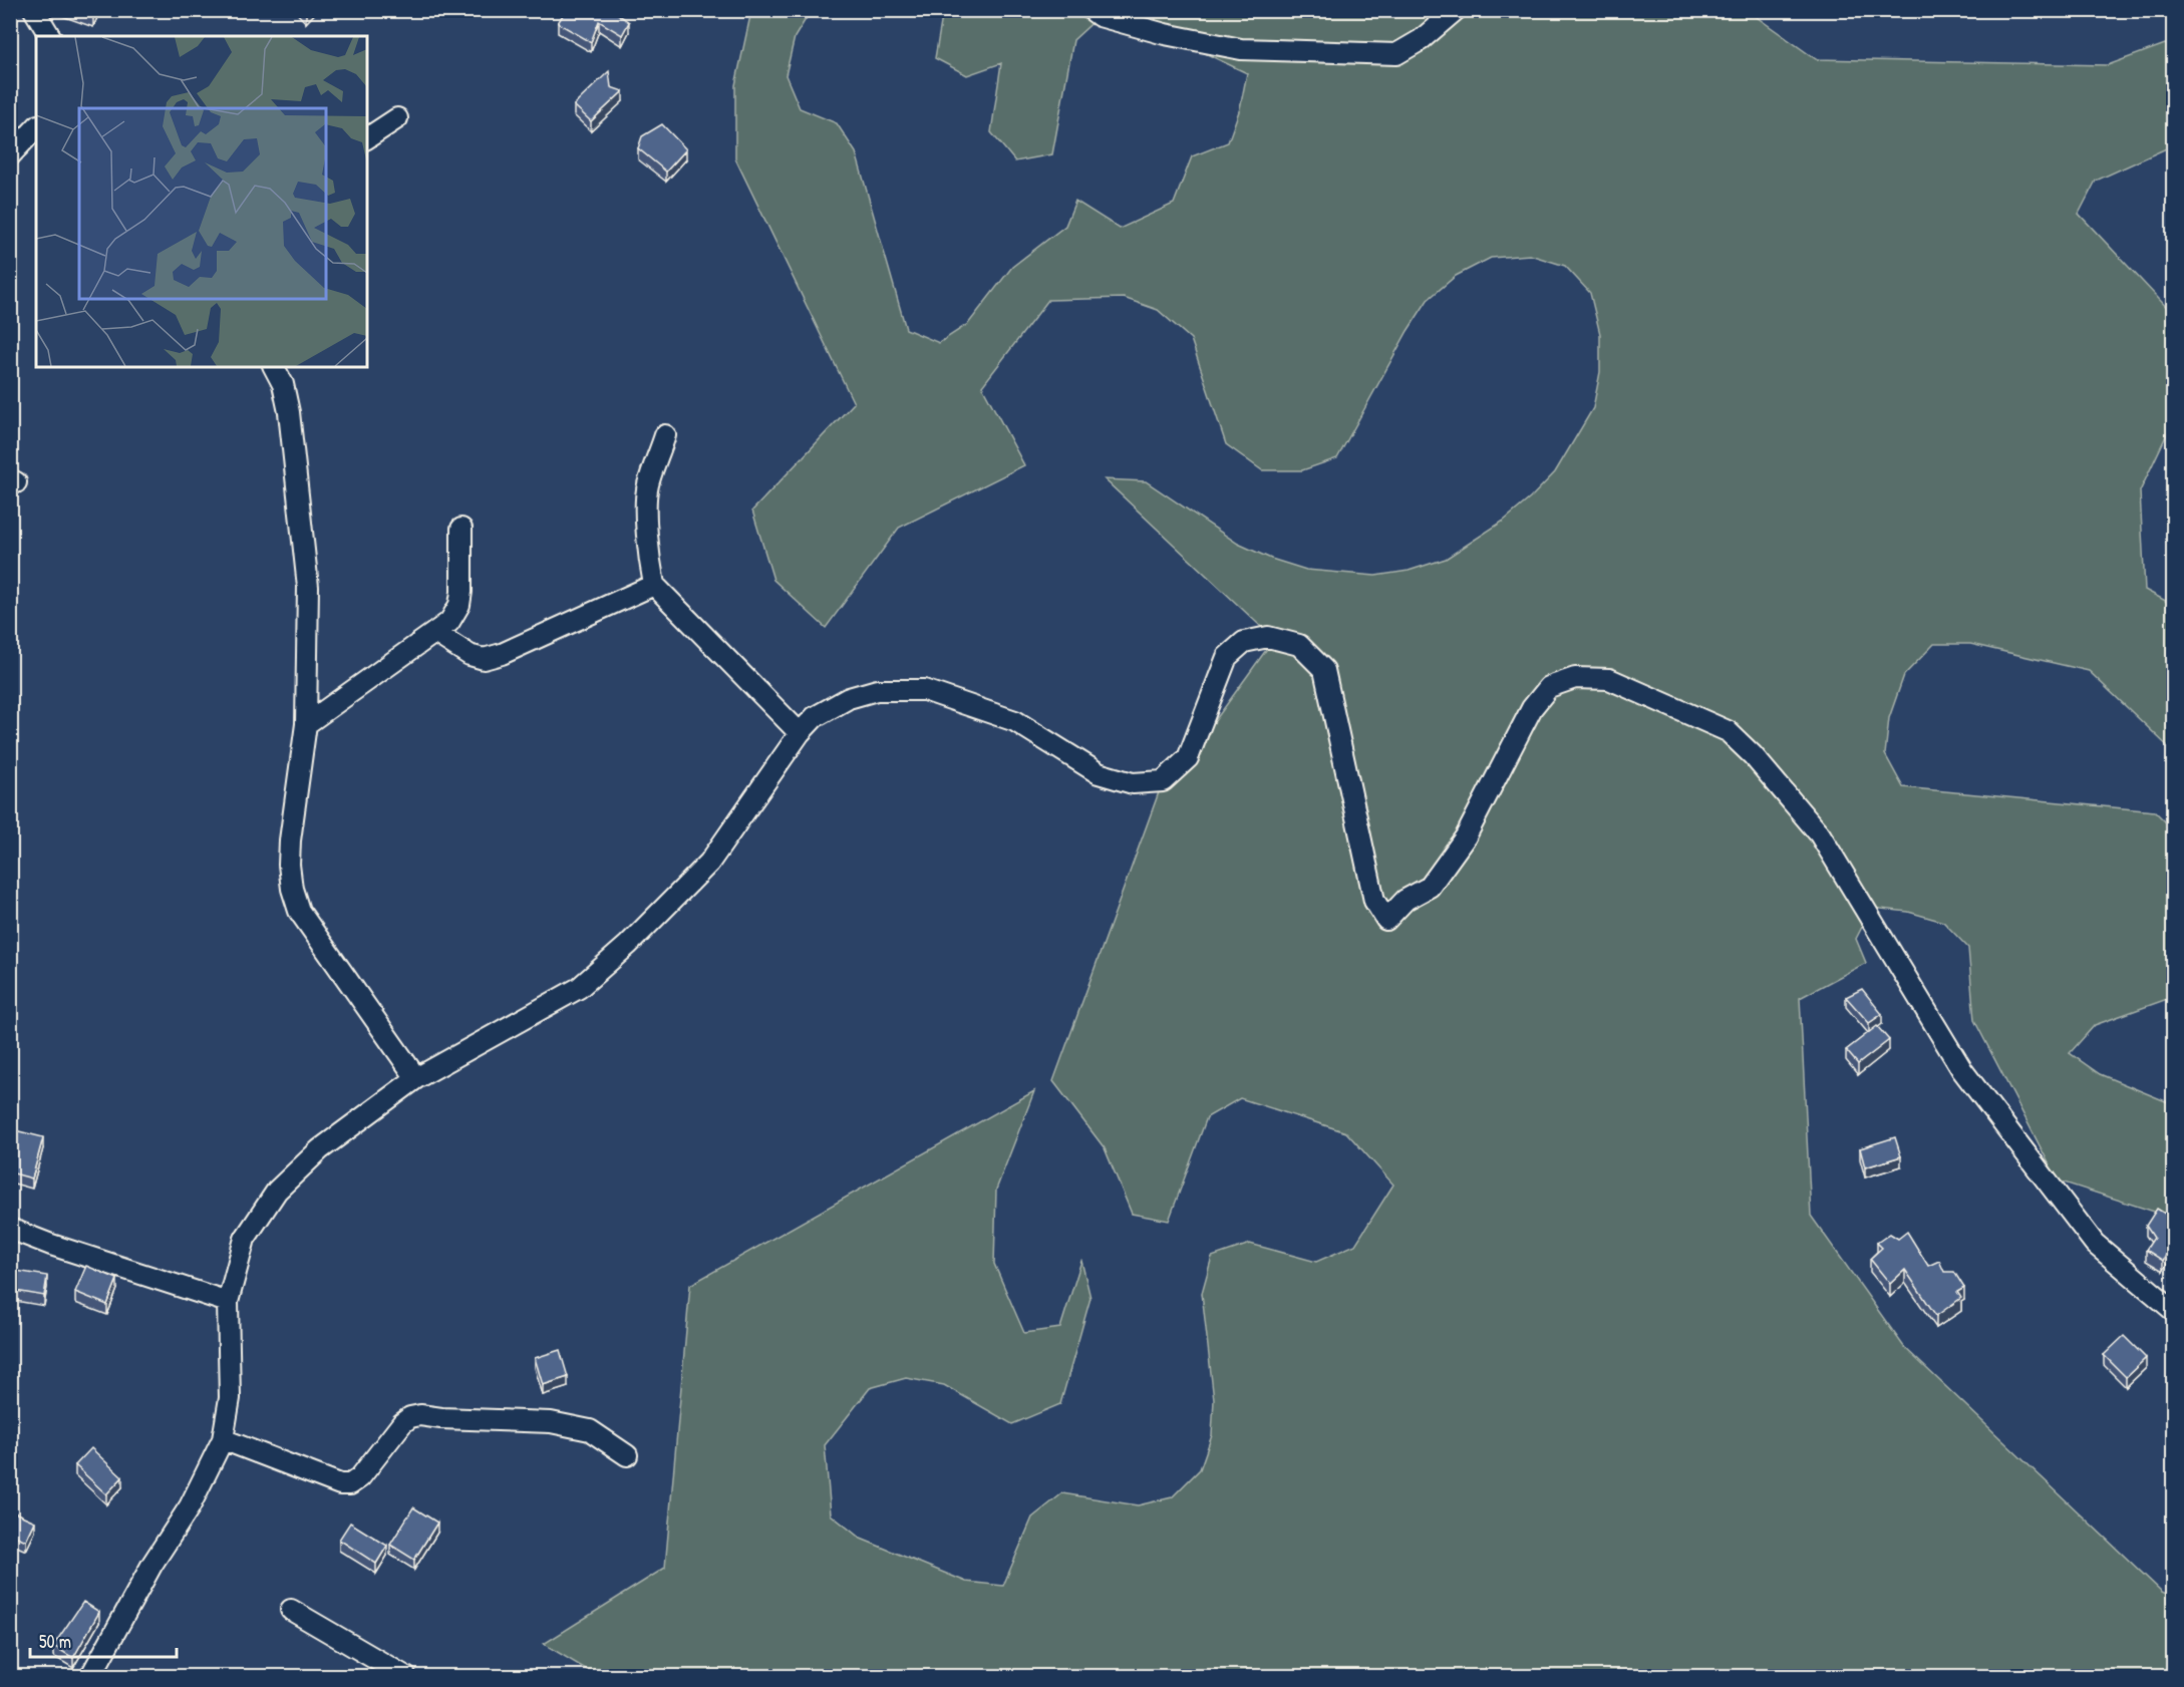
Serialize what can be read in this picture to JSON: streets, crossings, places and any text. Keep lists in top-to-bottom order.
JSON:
{
  "scale_bar": "50 m"
}
